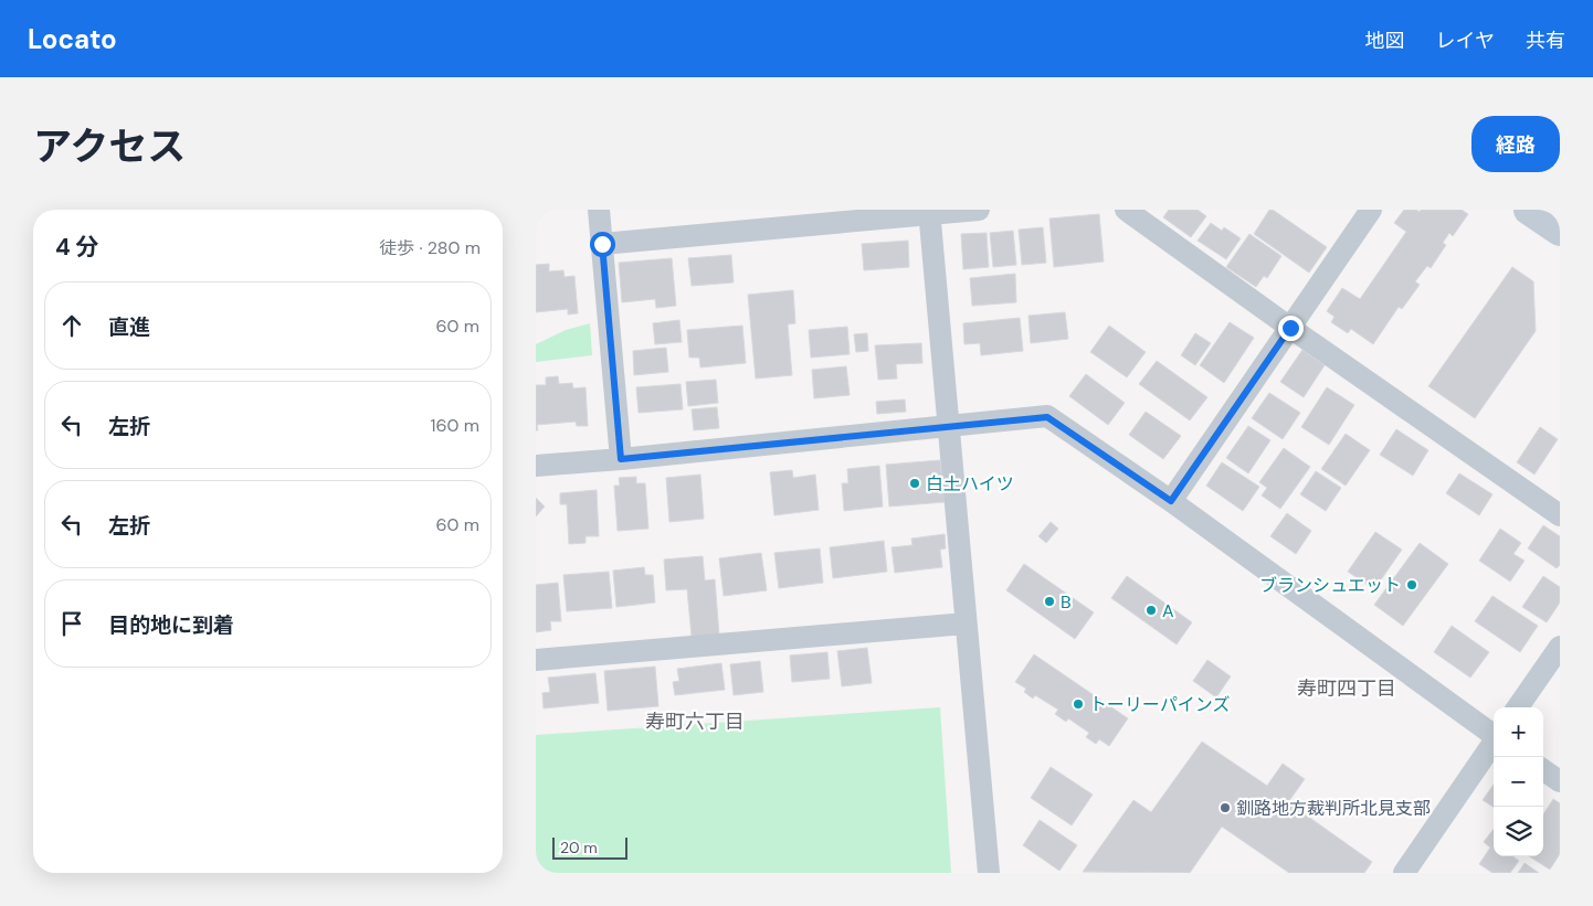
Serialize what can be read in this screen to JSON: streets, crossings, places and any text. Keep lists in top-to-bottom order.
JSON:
{
  "districts": ["寿町四丁目", "寿町六丁目"],
  "places": [
    "白土ハイツ",
    "ブランシュエット",
    "B",
    "A",
    "トーリーパインズ",
    "釧路地方裁判所北見支部"
  ],
  "scale_bar": "20 m",
  "page": {
    "header": "Locato",
    "nav": ["地図", "レイヤ", "共有"],
    "title": "アクセス",
    "buttons": "経路",
    "heading": ["4 分", "徒歩 · 280 m"],
    "list": [
      ["直進", "60 m"],
      ["左折", "160 m"],
      ["左折", "60 m"],
      "目的地に到着"
    ],
    "map_buttons": ["+", "−"],
    "scale": "20 m"
  }
}
